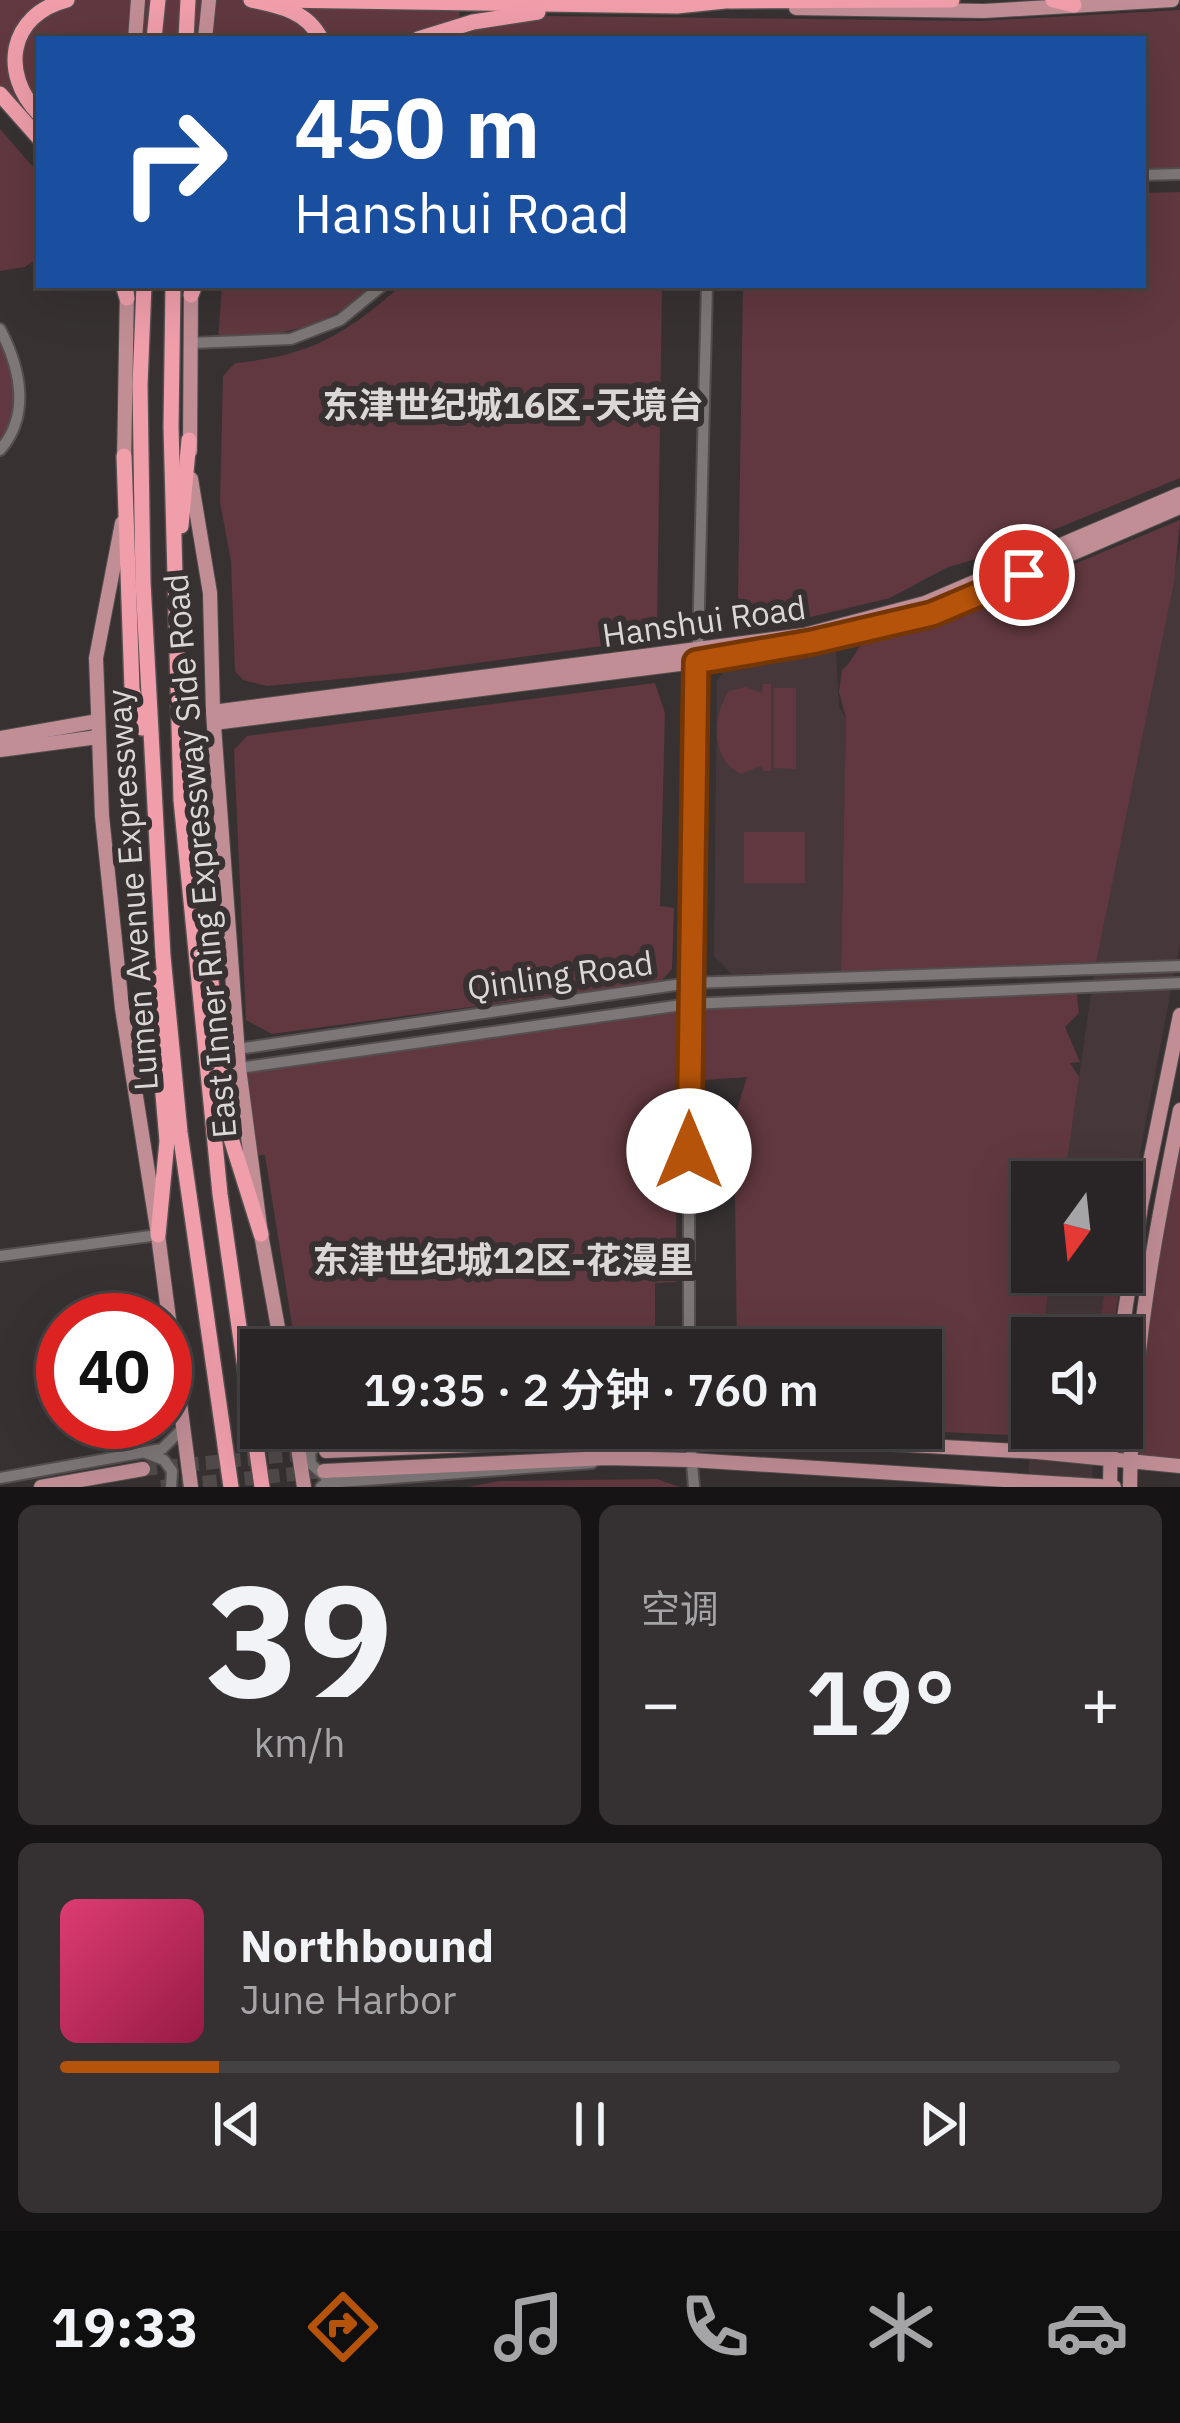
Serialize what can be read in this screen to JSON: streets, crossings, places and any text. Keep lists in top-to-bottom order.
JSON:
{
  "streets": {
    "highway": ["Lumen Avenue Expressway"],
    "main road": ["Hanshui Road", "East Inner Ring Expressway Side Road"],
    "street": ["Qinling Road"]
  },
  "crossings": [
    ["Hanshui Road", "East Inner Ring Expressway Side Road"],
    ["East Inner Ring Expressway Side Road", "Qinling Road"]
  ],
  "districts": ["东津世纪城16区-天境台", "东津世纪城12区-花漫里"],
  "north": "bottom",
  "page": {
    "turn": ["450 m", "Hanshui Road"],
    "limit": "40",
    "trip": "19:35 · 2 分钟 · 760 m",
    "tile": [
      ["39", "km/h"],
      "空调"
    ],
    "heat": ["−", "19°", "+"],
    "song": ["Northbound", "June Harbor"],
    "tabs": "19:33"
  }
}
